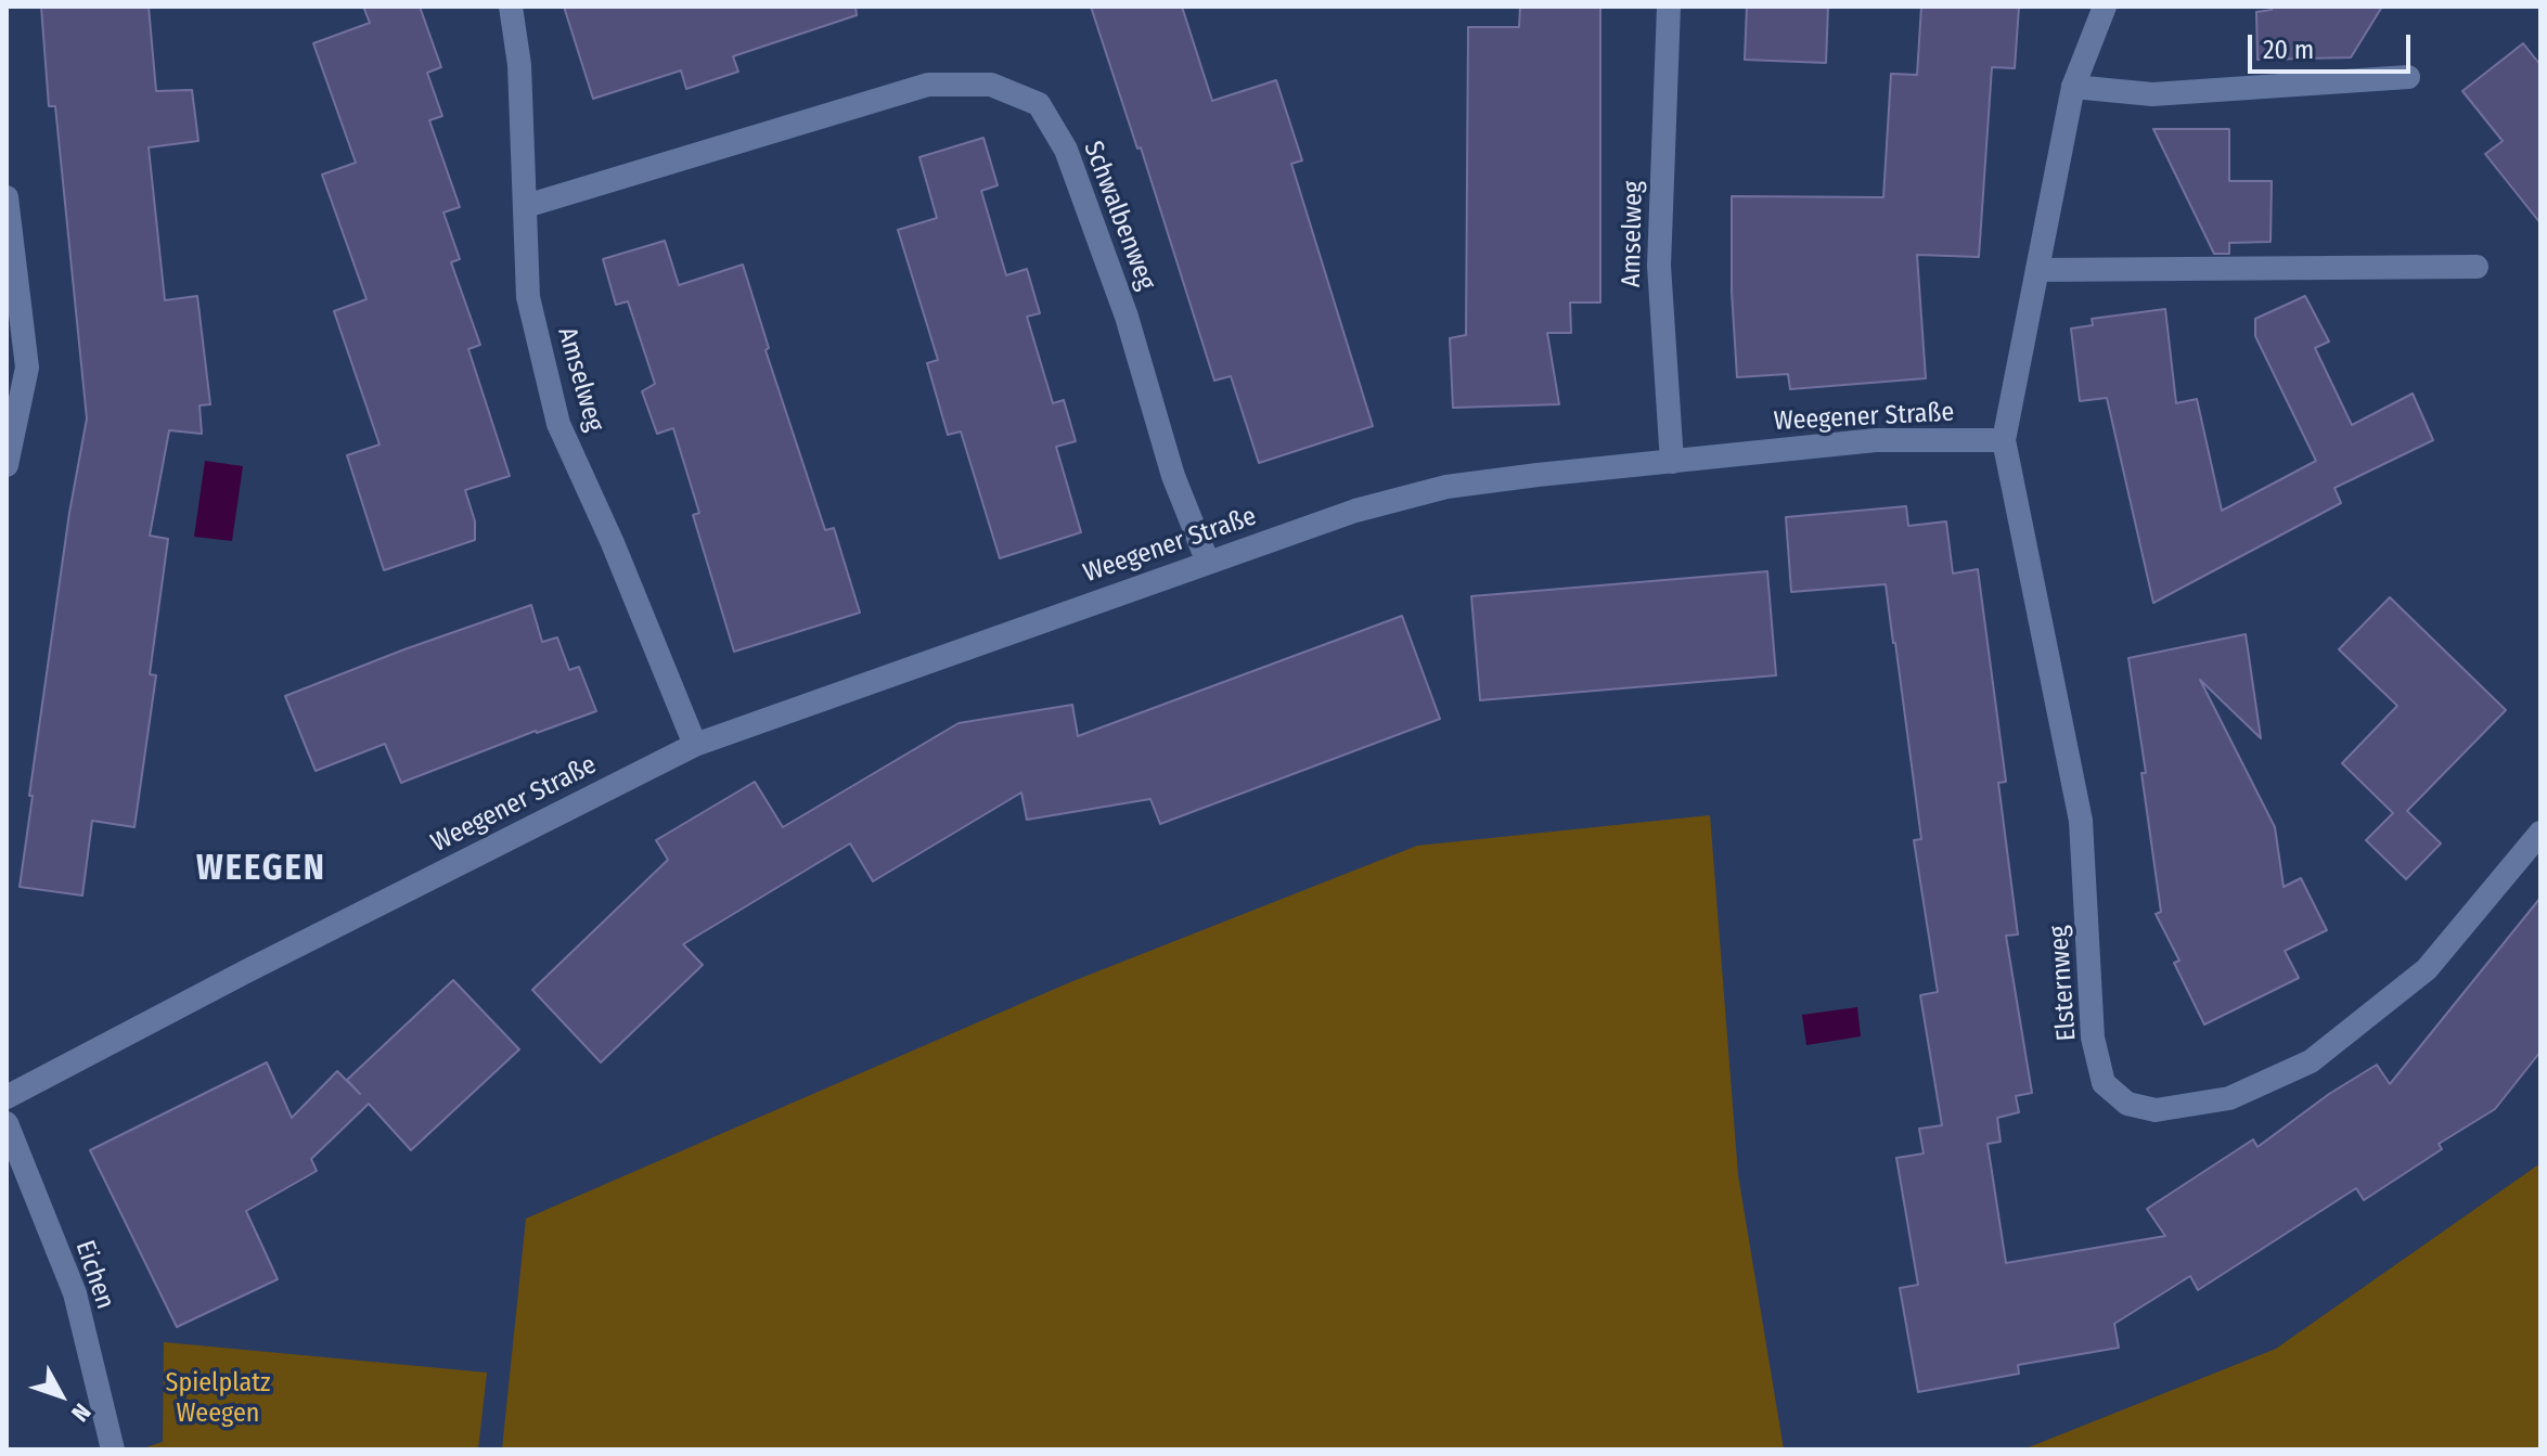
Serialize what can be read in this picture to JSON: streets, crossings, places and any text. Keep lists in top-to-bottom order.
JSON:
{
  "streets": {
    "street": [
      "Schwalbenweg",
      "Amselweg",
      "Weegener Straße",
      "Elsternweg",
      "Eichen"
    ]
  },
  "crossings": [
    ["Schwalbenweg", "Amselweg"],
    ["Schwalbenweg", "Weegener Straße"],
    ["Amselweg", "Weegener Straße"],
    ["Weegener Straße", "Elsternweg"]
  ],
  "districts": ["WEEGEN"],
  "parks": ["Spielplatz Weegen"],
  "scale_bar": "20 m",
  "north": "bottom right"
}
